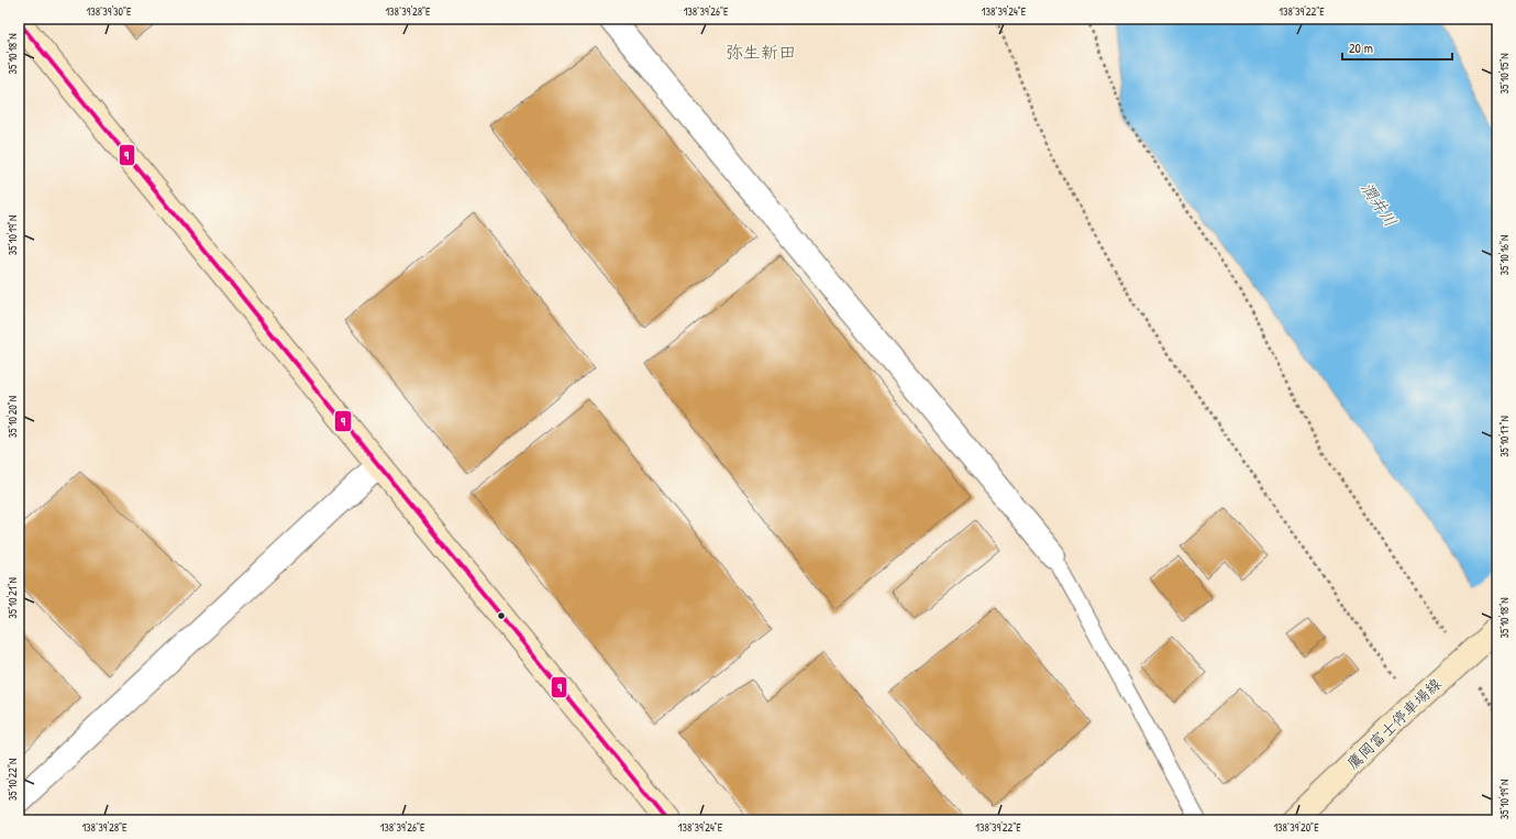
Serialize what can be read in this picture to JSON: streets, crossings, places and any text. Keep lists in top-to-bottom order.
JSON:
{
  "streets": {
    "street": ["鷹岡富士停車場線"]
  },
  "districts": ["弥生新田"],
  "water": ["潤井川"],
  "lines": ["transit line 9"],
  "scale_bar": "20 m",
  "coordinates": [
    "138°39'30\"E",
    "138°39'28\"E",
    "138°39'26\"E",
    "138°39'24\"E",
    "138°39'22\"E",
    "35°10'18\"N",
    "35°10'15\"N",
    "35°10'19\"N",
    "35°10'16\"N",
    "35°10'20\"N",
    "35°10'17\"N",
    "35°10'21\"N",
    "35°10'22\"N",
    "138°39'20\"E"
  ]
}
